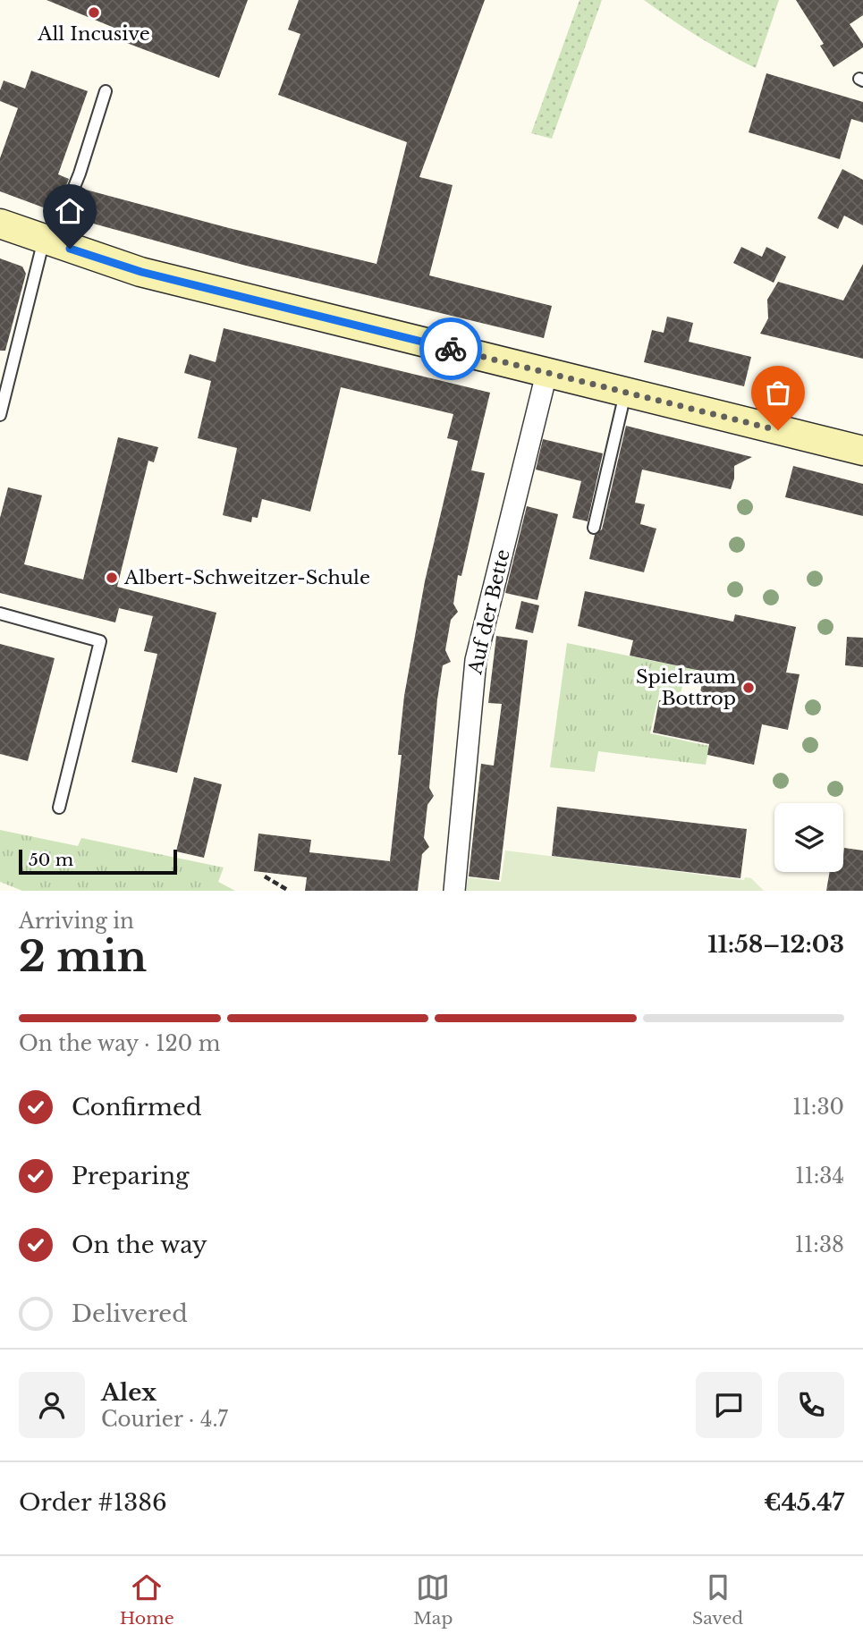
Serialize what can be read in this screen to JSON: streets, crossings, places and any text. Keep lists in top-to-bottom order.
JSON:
{
  "streets": {
    "street": ["Auf der Bette"]
  },
  "places": ["All Incusive", "Albert-Schweitzer-Schule", "Spielraum Bottrop"],
  "scale_bar": "50 m",
  "page": {
    "scale": "50 m",
    "heading": ["2 min", "Arriving in", "11:58–12:03"],
    "panel": [
      "Alex",
      "Courier · 4.7",
      "Order #1386",
      "€45.47"
    ],
    "bar": "On the way · 120 m",
    "list": [
      ["Confirmed", "11:30"],
      ["Preparing", "11:34"],
      ["On the way", "11:38"],
      "Delivered"
    ],
    "tabs": ["Home", "Map", "Saved"]
  }
}
